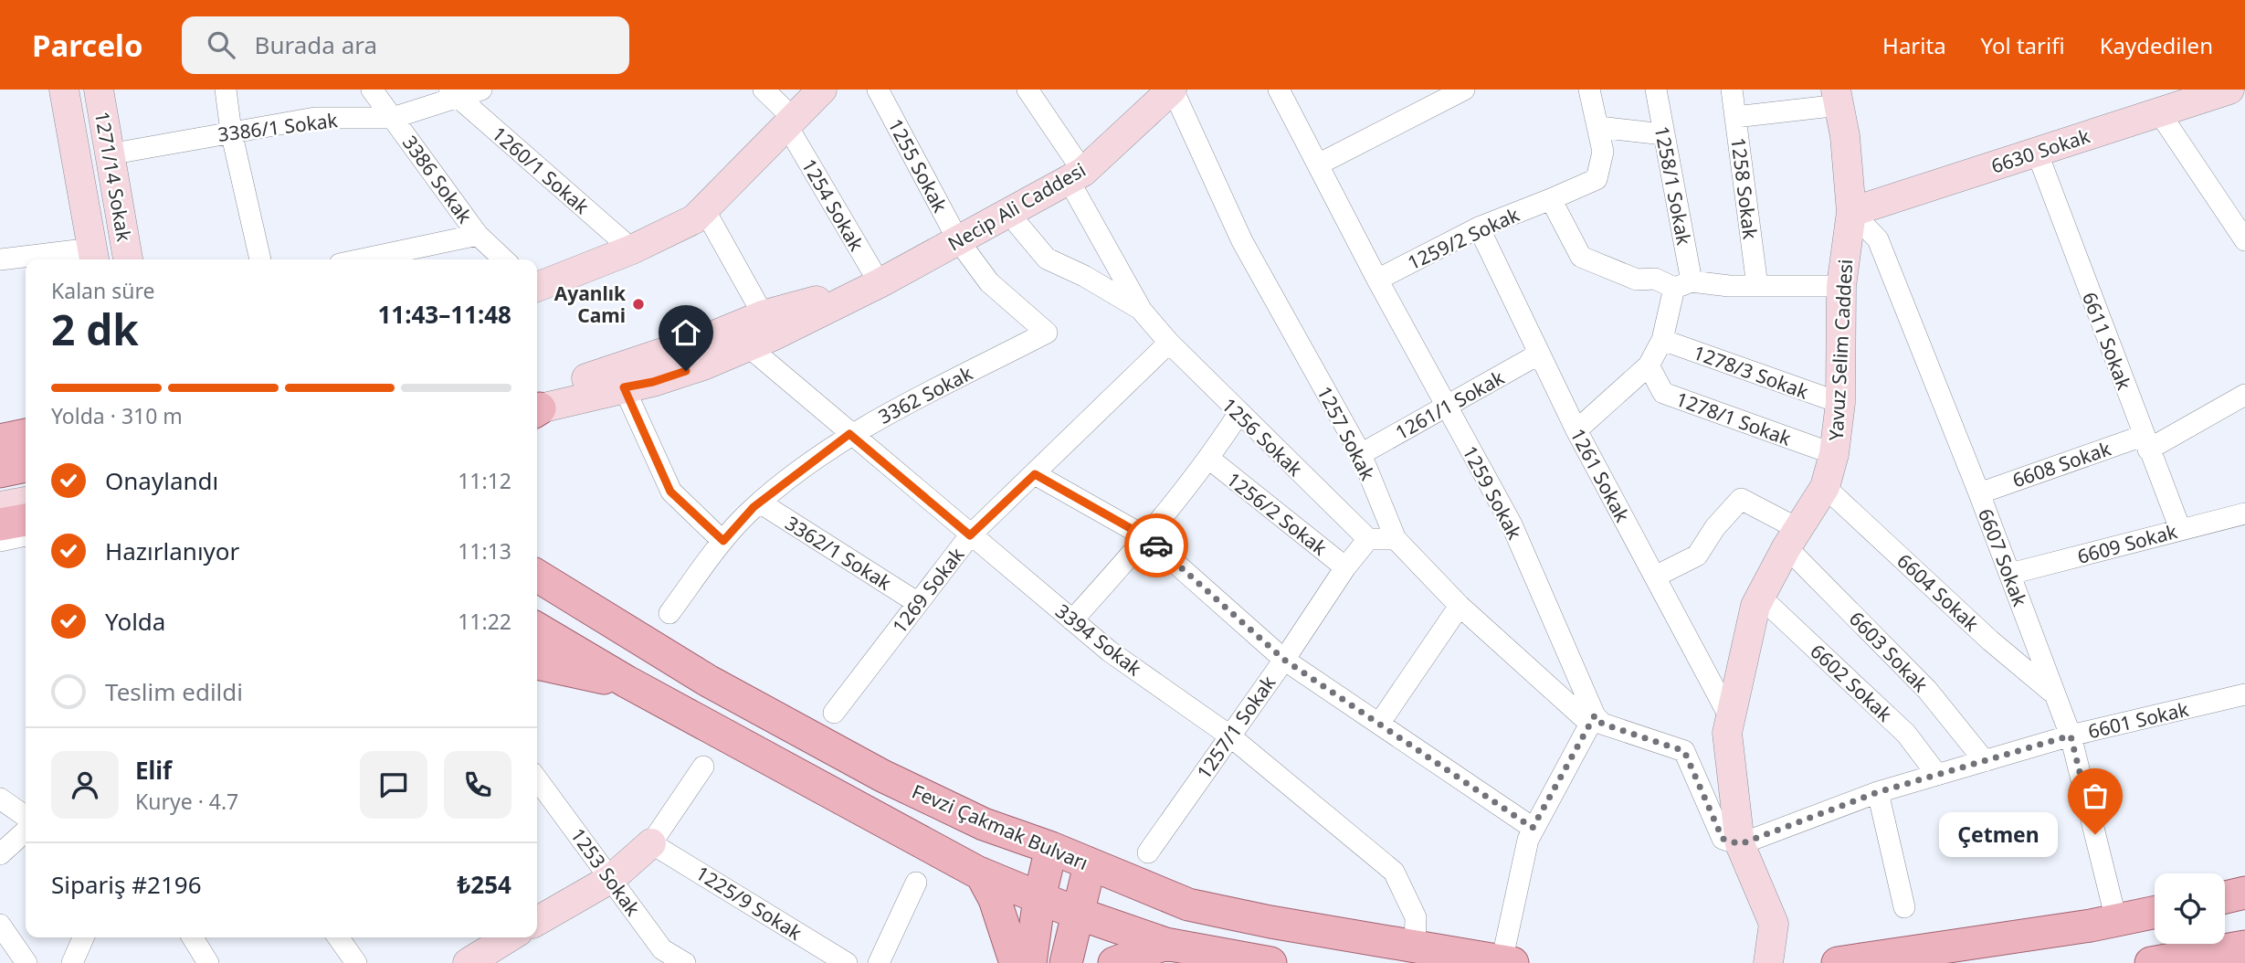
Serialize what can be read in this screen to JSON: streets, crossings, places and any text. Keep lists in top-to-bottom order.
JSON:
{
  "streets": {
    "main road": ["Fevzi Çakmak Bulvarı"],
    "street": [
      "3386/1 Sokak",
      "6630 Sokak",
      "1255 Sokak",
      "1260/1 Sokak",
      "1271/14 Sokak",
      "3386 Sokak",
      "1258/1 Sokak",
      "1258 Sokak",
      "1254 Sokak",
      "Necip Ali Caddesi",
      "1259/2 Sokak",
      "6611 Sokak",
      "Yavuz Selim Caddesi",
      "1278/3 Sokak",
      "3362 Sokak",
      "1261/1 Sokak",
      "1278/1 Sokak",
      "1257 Sokak",
      "1256 Sokak",
      "6608 Sokak",
      "1261 Sokak",
      "1259 Sokak",
      "1256/2 Sokak",
      "6609 Sokak",
      "3362/1 Sokak",
      "6607 Sokak",
      "1269 Sokak",
      "6604 Sokak",
      "3394 Sokak",
      "6603 Sokak",
      "6602 Sokak",
      "6601 Sokak",
      "1257/1 Sokak",
      "1253 Sokak",
      "1225/9 Sokak"
    ]
  },
  "crossings": [
    ["3386/1 Sokak", "1260/1 Sokak"],
    ["3386/1 Sokak", "1271/14 Sokak"],
    ["3386/1 Sokak", "3386 Sokak"],
    ["6630 Sokak", "6611 Sokak"],
    ["6630 Sokak", "Yavuz Selim Caddesi"],
    ["6630 Sokak", "6607 Sokak"],
    ["1255 Sokak", "Necip Ali Caddesi"],
    ["1255 Sokak", "3362 Sokak"],
    ["1254 Sokak", "Necip Ali Caddesi"],
    ["Necip Ali Caddesi", "3362 Sokak"],
    ["Necip Ali Caddesi", "1257 Sokak"],
    ["Necip Ali Caddesi", "1256 Sokak"],
    ["Necip Ali Caddesi", "3394 Sokak"],
    ["1259/2 Sokak", "1261 Sokak"],
    ["1259/2 Sokak", "1259 Sokak"],
    ["6611 Sokak", "6608 Sokak"],
    ["6611 Sokak", "6609 Sokak"],
    ["Yavuz Selim Caddesi", "1278/3 Sokak"],
    ["Yavuz Selim Caddesi", "1278/1 Sokak"],
    ["Yavuz Selim Caddesi", "1261 Sokak"],
    ["Yavuz Selim Caddesi", "6607 Sokak"],
    ["Yavuz Selim Caddesi", "6604 Sokak"],
    ["Yavuz Selim Caddesi", "6603 Sokak"],
    ["Yavuz Selim Caddesi", "6602 Sokak"],
    ["Yavuz Selim Caddesi", "6601 Sokak"],
    ["3362 Sokak", "3362/1 Sokak"],
    ["3362 Sokak", "3394 Sokak"],
    ["1261/1 Sokak", "1257 Sokak"],
    ["1261/1 Sokak", "1261 Sokak"],
    ["1261/1 Sokak", "1259 Sokak"],
    ["1257 Sokak", "1259 Sokak"],
    ["1256 Sokak", "1269 Sokak"],
    ["1256 Sokak", "1257/1 Sokak"],
    ["6608 Sokak", "6607 Sokak"],
    ["1261 Sokak", "6603 Sokak"],
    ["1256/2 Sokak", "1257/1 Sokak"],
    ["6609 Sokak", "6607 Sokak"],
    ["3362/1 Sokak", "1269 Sokak"],
    ["6607 Sokak", "6604 Sokak"],
    ["6607 Sokak", "6601 Sokak"],
    ["1269 Sokak", "3394 Sokak"],
    ["3394 Sokak", "1257/1 Sokak"],
    ["3394 Sokak", "Fevzi Çakmak Bulvarı"],
    ["6603 Sokak", "6601 Sokak"],
    ["6602 Sokak", "6601 Sokak"]
  ],
  "places": ["Ayanlık Cami", "Çetmen"],
  "page": {
    "header": "Parcelo",
    "search": "Burada ara",
    "nav": ["Harita", "Yol tarifi", "Kaydedilen"],
    "heading": ["2 dk", "Kalan süre", "11:43–11:48"],
    "panel": [
      "Elif",
      "Kurye · 4.7",
      "Sipariş #2196",
      "₺254"
    ],
    "bar": "Yolda · 310 m",
    "list": [
      ["Onaylandı", "11:12"],
      ["Hazırlanıyor", "11:13"],
      ["Yolda", "11:22"],
      "Teslim edildi"
    ],
    "bubble": "Çetmen"
  }
}
